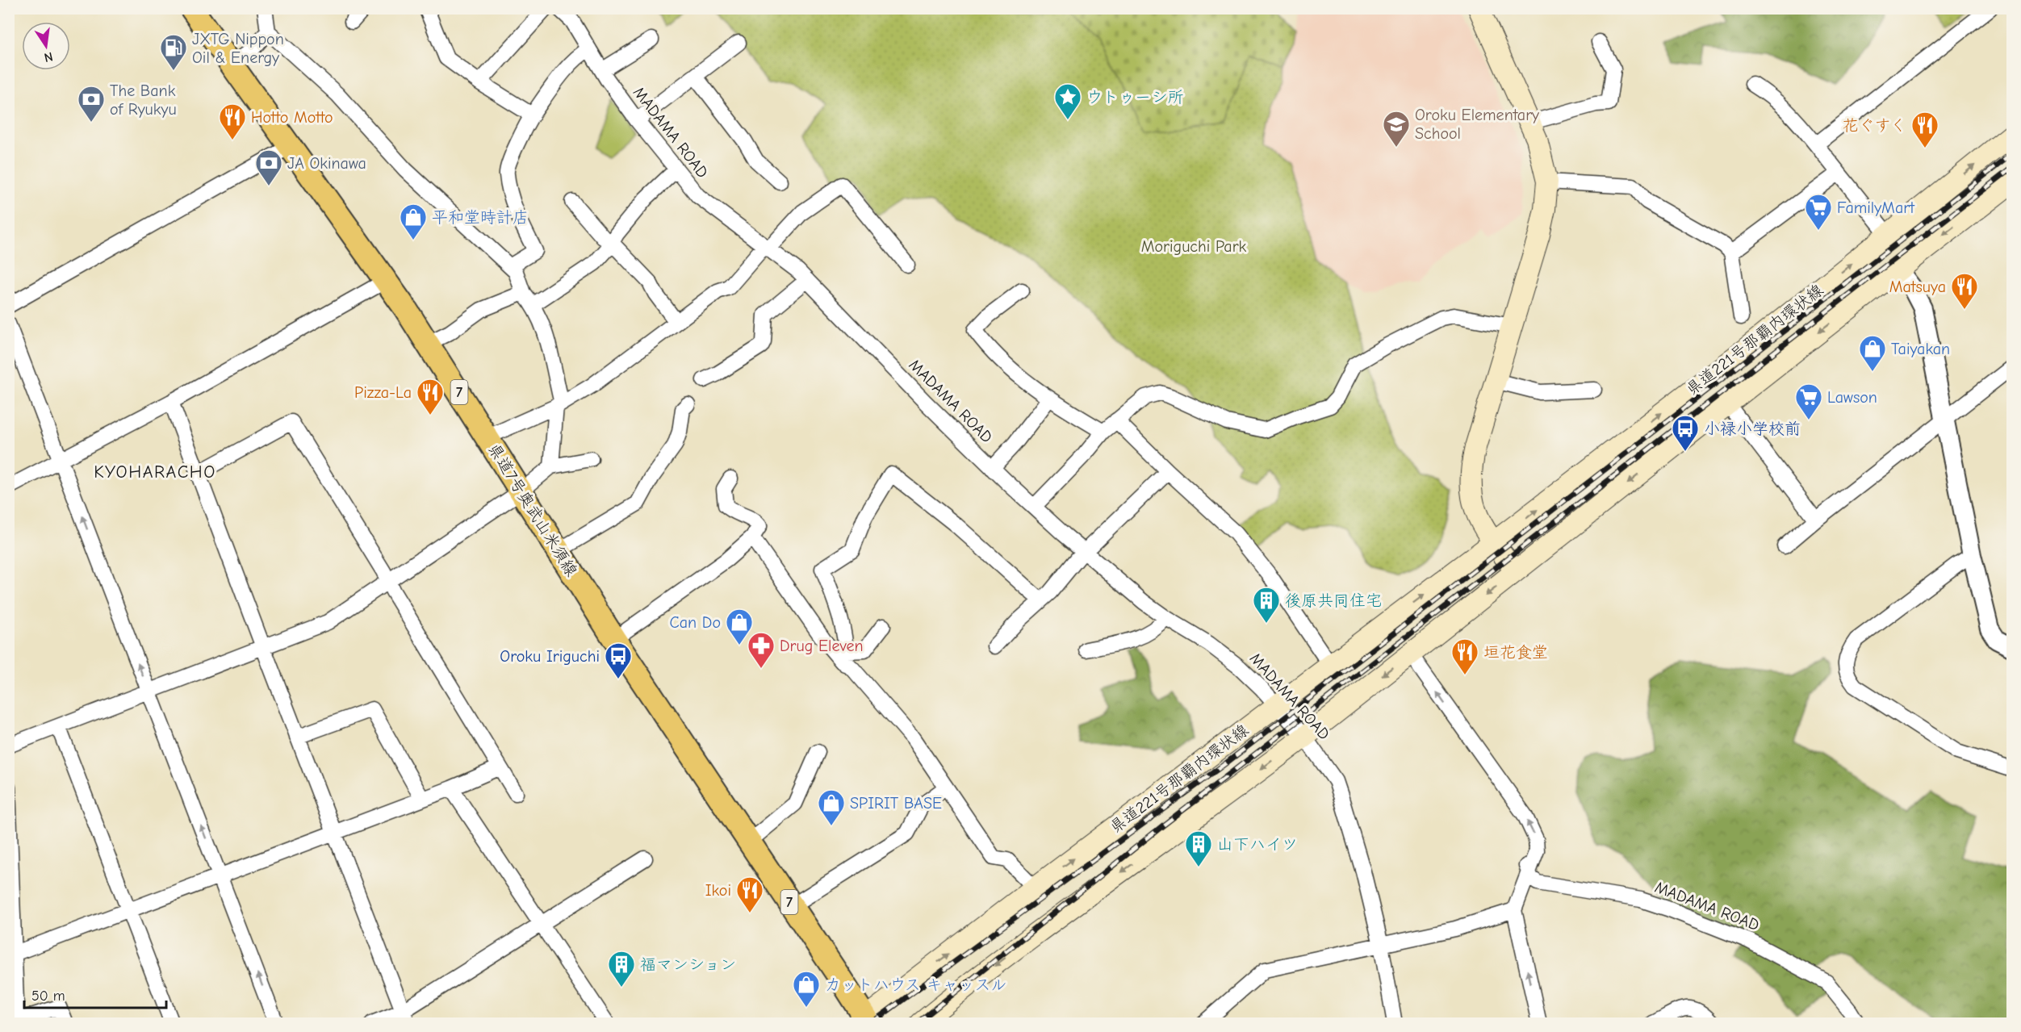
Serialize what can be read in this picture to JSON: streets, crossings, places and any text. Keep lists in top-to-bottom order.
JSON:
{
  "streets": {
    "main road": ["県道221号那覇内環状線", "7", "県道7号奥武山米須線"],
    "street": ["MADAMA ROAD"]
  },
  "crossings": [
    ["MADAMA ROAD", "県道221号那覇内環状線"],
    ["県道221号那覇内環状線", "県道7号奥武山米須線"]
  ],
  "districts": ["KYOHARACHO"],
  "parks": ["Moriguchi Park"],
  "places": {
    "fuel station": ["JXTG Nippon Oil & Energy"],
    "place": ["ウトゥーシ所"],
    "bank": ["The Bank of Ryukyu", "JA Okinawa"],
    "restaurant": [
      "Hotto Motto",
      "花ぐすく",
      "Matsuya",
      "Pizza-La",
      "垣花食堂",
      "Ikoi"
    ],
    "school or university": ["Oroku Elementary School"],
    "supermarket": ["FamilyMart", "Lawson"],
    "shop": [
      "平和堂時計店",
      "Taiyakan",
      "Can Do",
      "SPIRIT BASE",
      "カットハウス キャッスル"
    ],
    "bus stop": ["小禄小学校前", "Oroku Iriguchi"],
    "building": ["後原共同住宅", "山下ハイツ", "福マンション"],
    "pharmacy": ["Drug Eleven"]
  },
  "scale_bar": "50 m",
  "north": "bottom"
}
